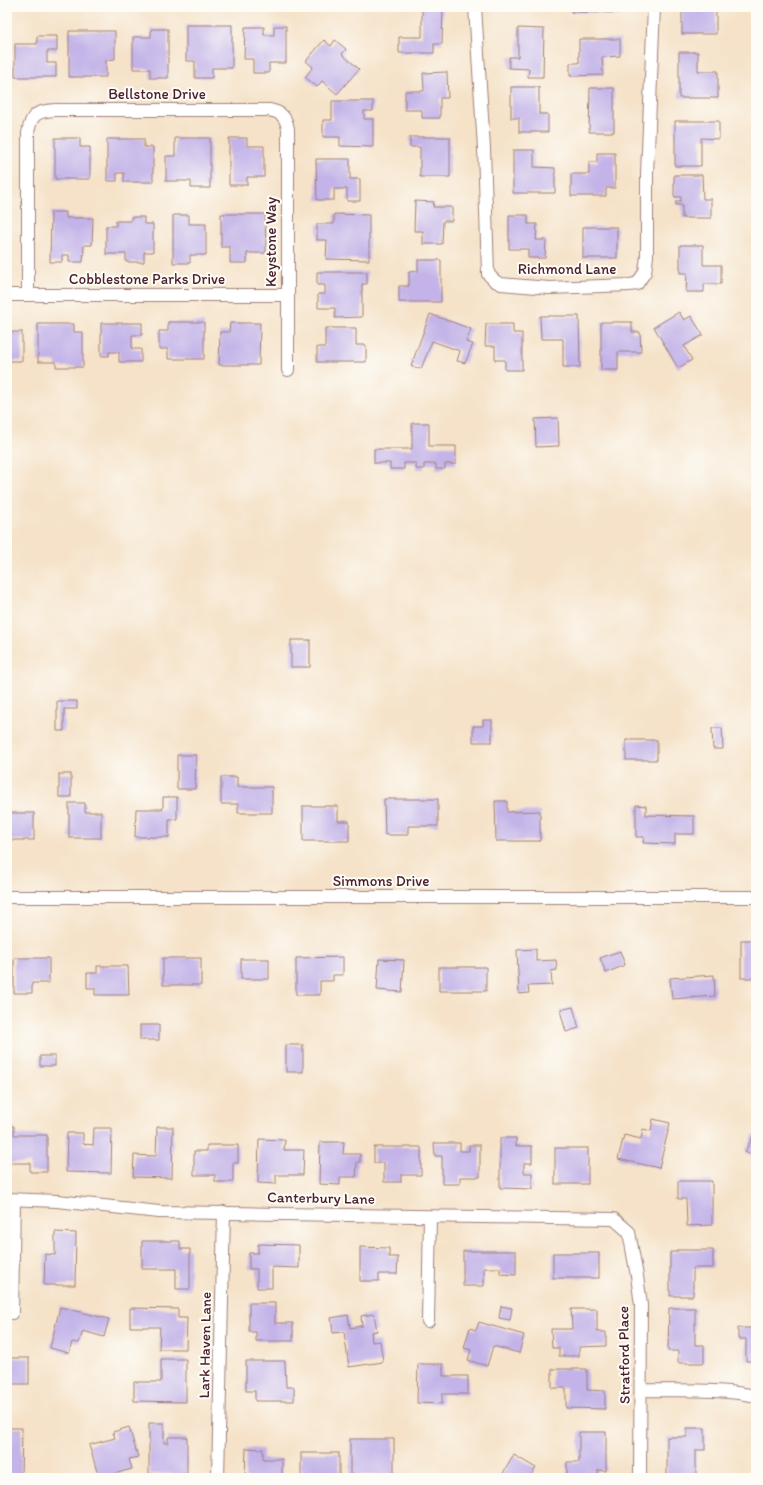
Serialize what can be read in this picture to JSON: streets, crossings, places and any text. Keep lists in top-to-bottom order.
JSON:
{
  "streets": {
    "street": [
      "Bellstone Drive",
      "Keystone Way",
      "Richmond Lane",
      "Cobblestone Parks Drive",
      "Simmons Drive",
      "Canterbury Lane",
      "Lark Haven Lane",
      "Stratford Place"
    ]
  },
  "crossings": [
    ["Bellstone Drive", "Keystone Way"],
    ["Bellstone Drive", "Cobblestone Parks Drive"],
    ["Keystone Way", "Cobblestone Parks Drive"],
    ["Canterbury Lane", "Lark Haven Lane"],
    ["Canterbury Lane", "Stratford Place"]
  ]
}
